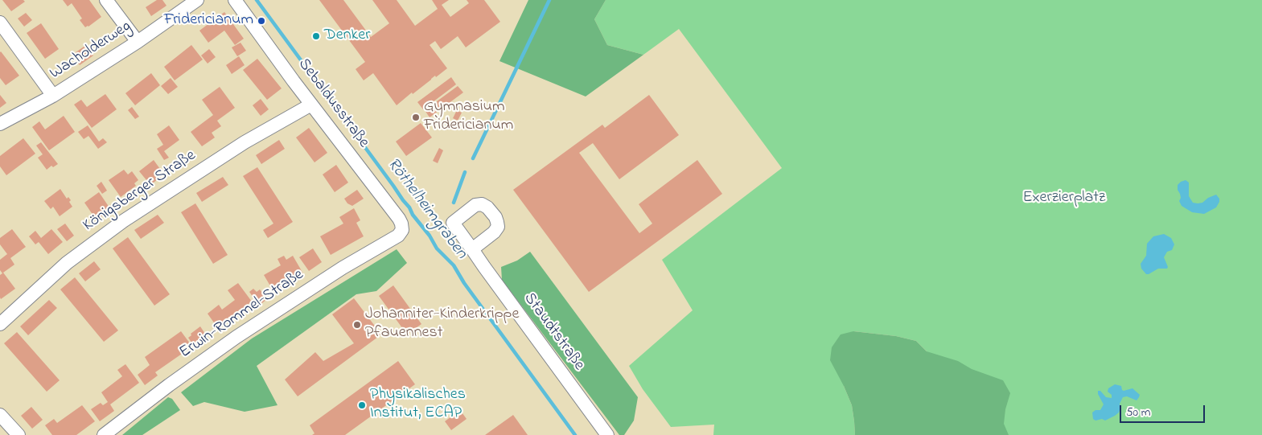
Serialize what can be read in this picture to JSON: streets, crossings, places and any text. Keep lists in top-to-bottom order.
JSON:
{
  "streets": {
    "street": [
      "Wacholderweg",
      "Sebaldusstraße",
      "Königsberger Straße",
      "Erwin-Rommel-Straße",
      "Staudtstraße"
    ]
  },
  "crossings": [
    ["Sebaldusstraße", "Königsberger Straße"],
    ["Sebaldusstraße", "Erwin-Rommel-Straße"]
  ],
  "water": ["Röthelheimgraben"],
  "parks": ["Exerzierplatz"],
  "places": [
    "Fridericianum",
    "Denker",
    "Gymnasium Fridericianum",
    "Johanniter-Kinderkrippe Pfauennest",
    "Physikalisches Institut, ECAP"
  ],
  "scale_bar": "50 m"
}
